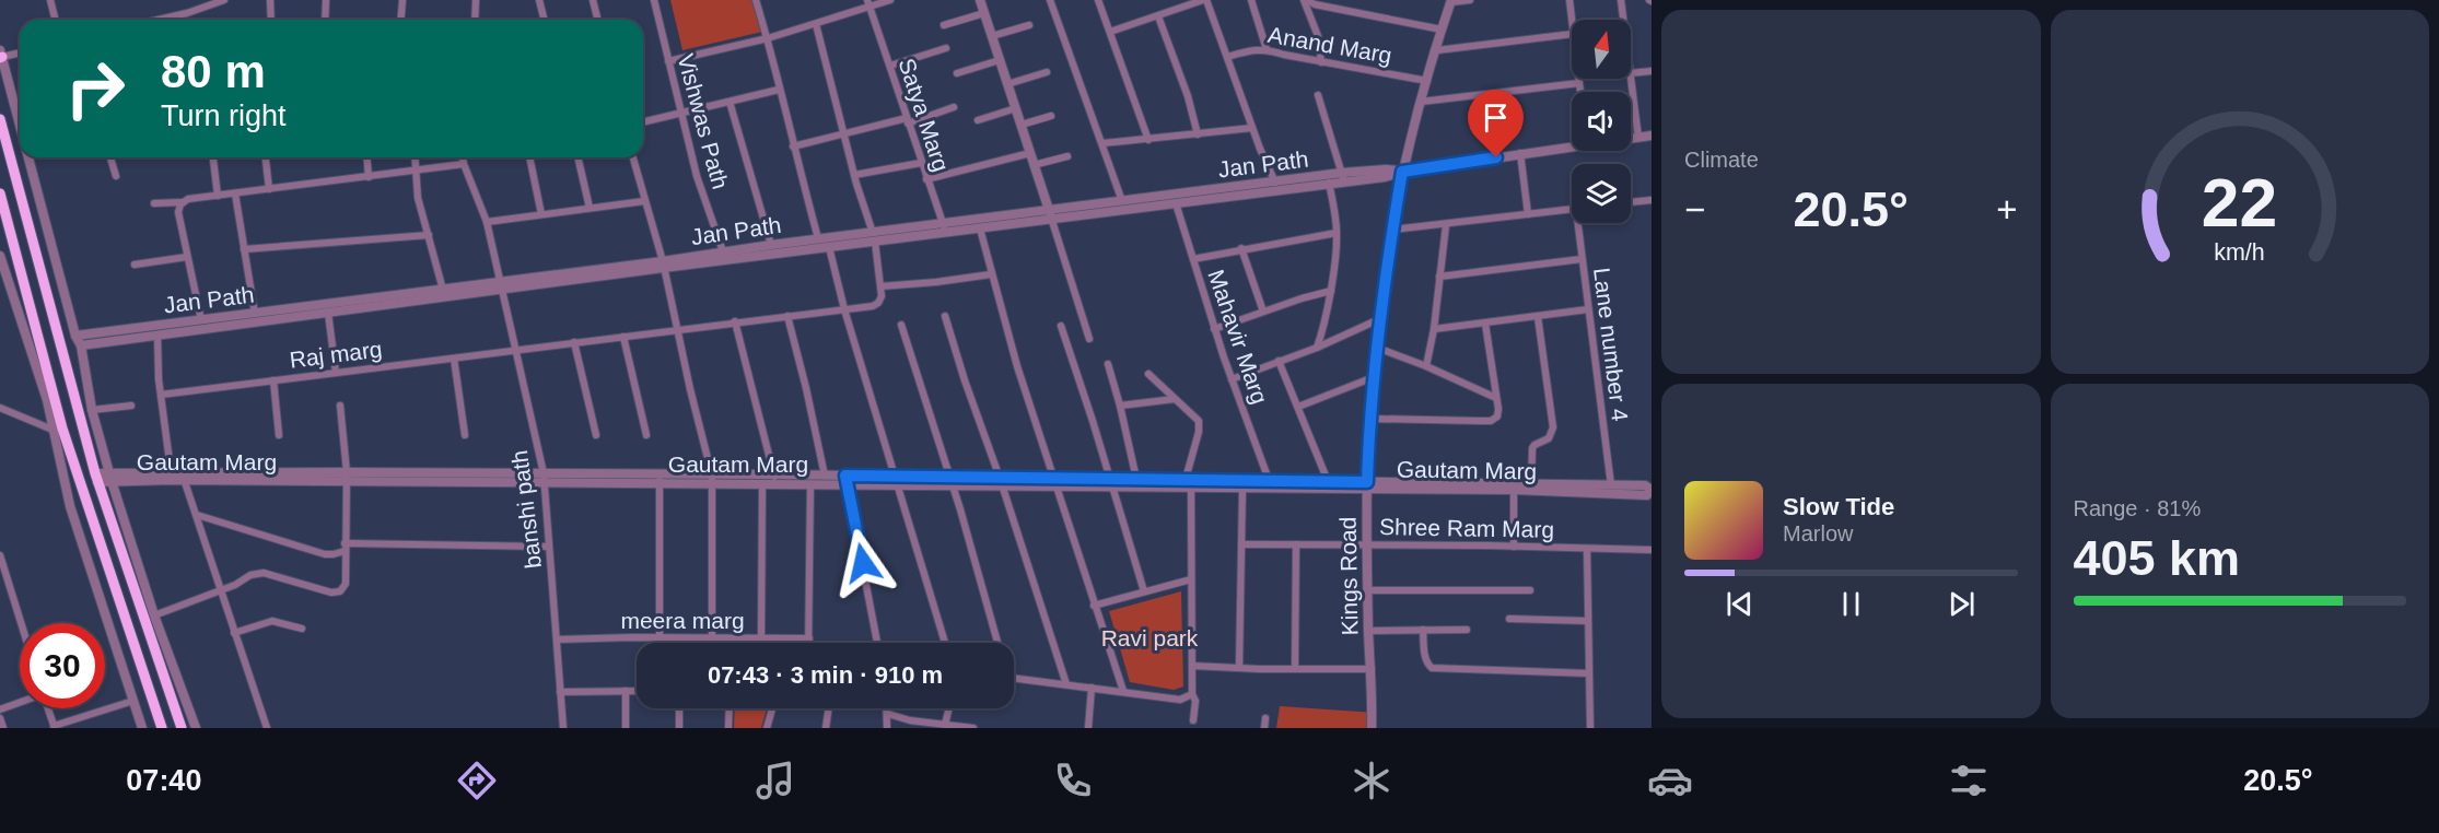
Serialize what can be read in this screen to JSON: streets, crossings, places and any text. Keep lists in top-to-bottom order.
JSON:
{
  "streets": {
    "street": [
      "Anand Marg",
      "Satya Marg",
      "Vishwas Path",
      "Jan Path",
      "Mahavir Marg",
      "Lane number 4",
      "Raj marg",
      "Gautam Marg",
      "banshi path",
      "Shree Ram Marg",
      "Kings Road",
      "meera marg"
    ]
  },
  "crossings": [
    ["Anand Marg", "Kings Road"],
    ["Satya Marg", "Jan Path"],
    ["Vishwas Path", "Jan Path"],
    ["Jan Path", "Mahavir Marg"],
    ["Jan Path", "banshi path"],
    ["Jan Path", "Kings Road"],
    ["Raj marg", "banshi path"],
    ["Gautam Marg", "banshi path"],
    ["Gautam Marg", "Kings Road"],
    ["banshi path", "meera marg"],
    ["Shree Ram Marg", "Kings Road"]
  ],
  "parks": ["Ravi park"],
  "north": "top",
  "page": {
    "tile": [
      "Climate",
      ["Range · 81%", "405 km"]
    ],
    "turn": ["80 m", "Turn right"],
    "heat": ["−", "20.5°", "+"],
    "song": ["Slow Tide", "Marlow"],
    "limit": "30",
    "trip": "07:43 · 3 min · 910 m",
    "tabs": ["07:40", "20.5°"],
    "gauge": ["22", "km/h"]
  }
}
